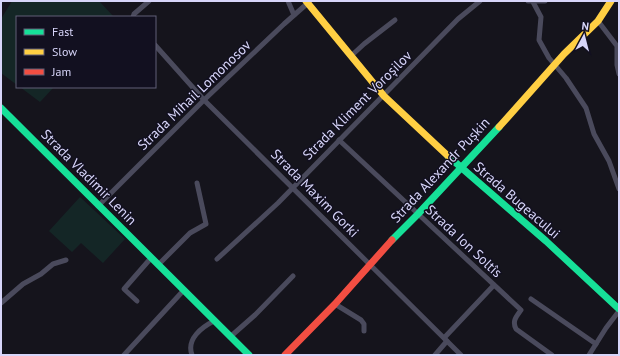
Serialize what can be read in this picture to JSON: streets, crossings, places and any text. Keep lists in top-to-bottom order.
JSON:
{
  "streets": {
    "street": [
      "Strada Mihail Lomonosov",
      "Strada Kliment Voroșilov",
      "Strada Alexandr Pușkin",
      "Strada Vladimir Lenin",
      "Strada Maxim Gorki",
      "Strada Bugeacului",
      "Strada Ion Soltîs"
    ]
  },
  "crossings": [
    ["Strada Mihail Lomonosov", "Strada Vladimir Lenin"],
    ["Strada Mihail Lomonosov", "Strada Maxim Gorki"],
    ["Strada Mihail Lomonosov", "Strada Bugeacului"],
    ["Strada Kliment Voroșilov", "Strada Maxim Gorki"],
    ["Strada Kliment Voroșilov", "Strada Bugeacului"],
    ["Strada Kliment Voroșilov", "Strada Ion Soltîs"],
    ["Strada Alexandr Pușkin", "Strada Maxim Gorki"],
    ["Strada Alexandr Pușkin", "Strada Bugeacului"],
    ["Strada Alexandr Pușkin", "Strada Ion Soltîs"]
  ],
  "legend": ["Fast", "Slow", "Jam"],
  "north": "top"
}
